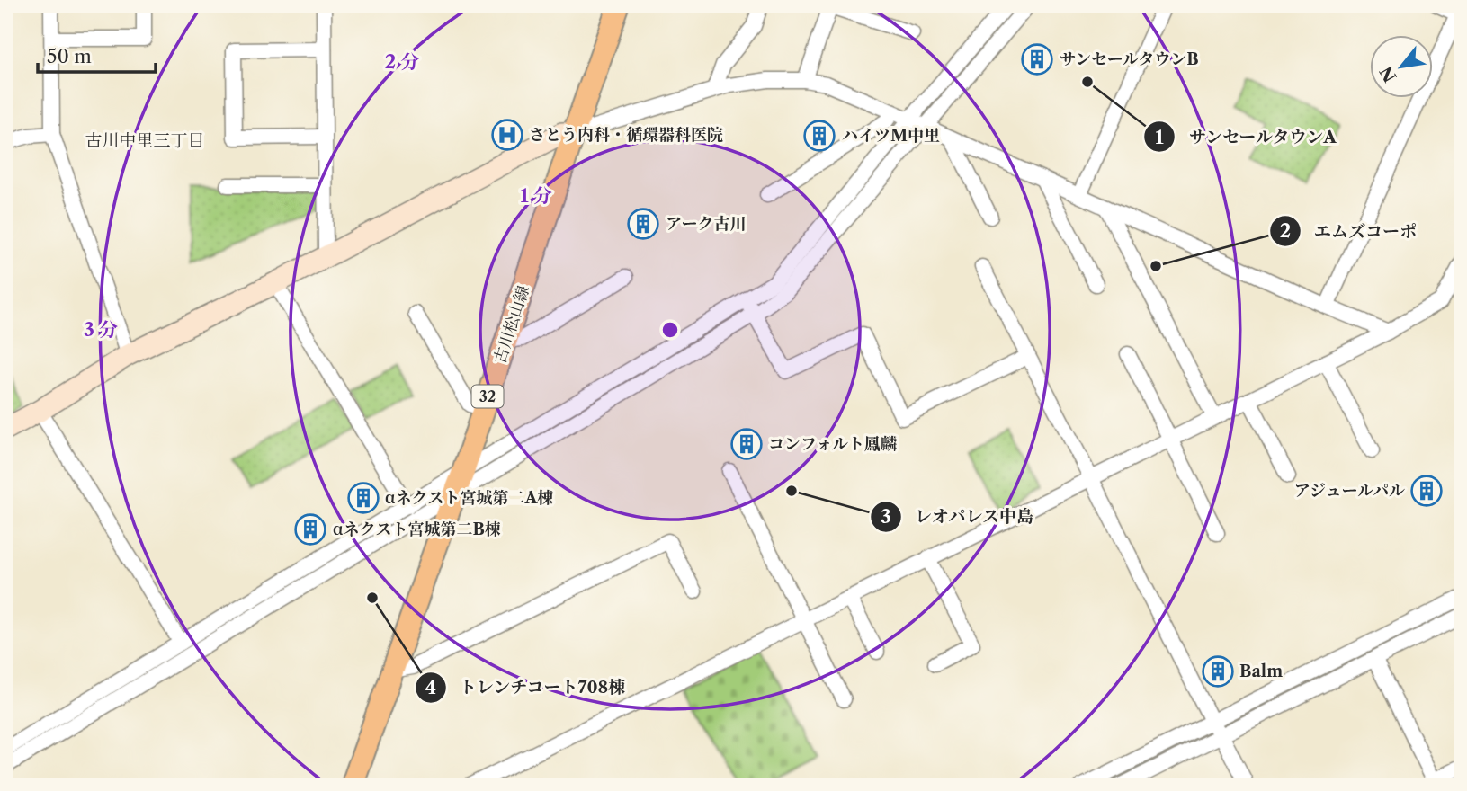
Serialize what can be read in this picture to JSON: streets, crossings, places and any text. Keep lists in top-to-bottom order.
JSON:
{
  "streets": {
    "main road": ["古川松山線", "32"]
  },
  "districts": ["古川中里三丁目"],
  "places": {
    "building": [
      "サンセールタウンB",
      "ハイツM中里",
      "アーク古川",
      "コンフォルト鳳麟",
      "アジュールパル",
      "αネクスト宮城第二A棟",
      "αネクスト宮城第二B棟",
      "Balm"
    ],
    "other": [
      "サンセールタウンA",
      "エムズコーポ",
      "レオパレス中島",
      "トレンチコート708棟"
    ],
    "hospital": ["さとう内科・循環器科医院"]
  },
  "scale_bar": "50 m",
  "north": "bottom left",
  "rings": ["2 分", "1 分", "3 分"]
}
